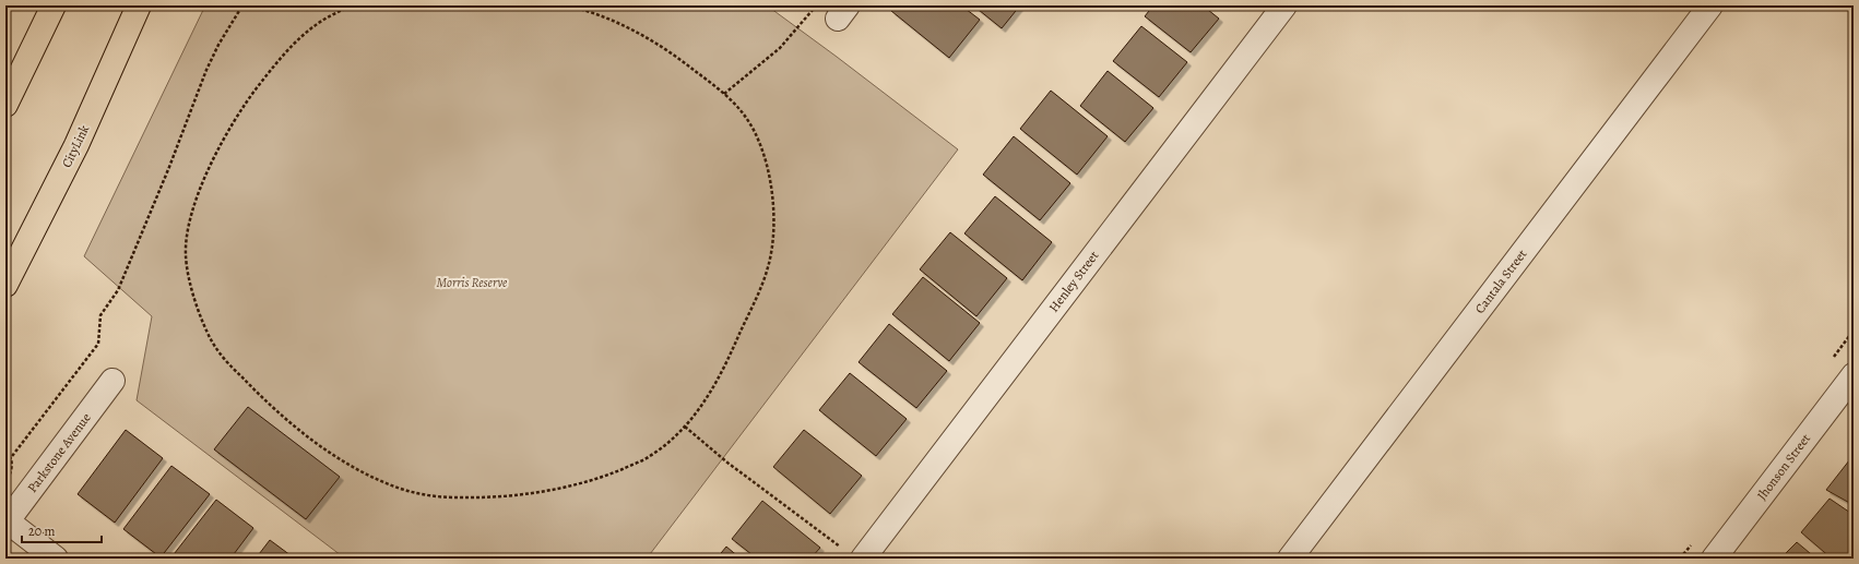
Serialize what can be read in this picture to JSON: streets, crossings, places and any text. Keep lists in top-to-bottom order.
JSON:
{
  "streets": {
    "highway": ["CityLink"],
    "street": [
      "Henley Street",
      "Cantala Street",
      "Parkstone Avenue",
      "Jhonson Street"
    ]
  },
  "parks": ["Morris Reserve"],
  "scale_bar": "20 m"
}
